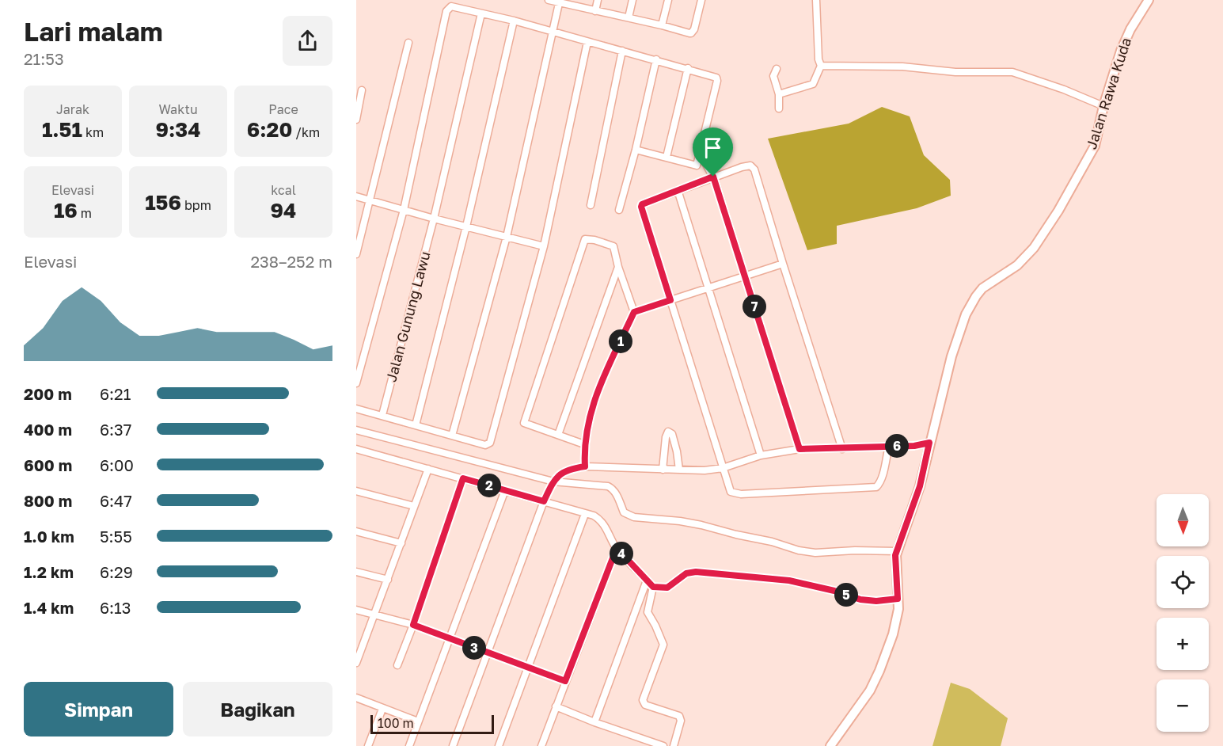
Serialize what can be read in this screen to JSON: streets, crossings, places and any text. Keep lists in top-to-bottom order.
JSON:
{
  "streets": {
    "street": ["Jalan Rawa Kuda", "Jalan Gunung Lawu"]
  },
  "scale_bar": "100 m",
  "north": "bottom",
  "page": {
    "heading": ["Lari malam", "21:53"],
    "stats": [
      ["Jarak", "1.51 km"],
      ["Waktu", "9:34"],
      ["Pace", "6:20 /km"],
      ["Elevasi", "16 m"],
      ["156 bpm"],
      ["kcal", "94"]
    ],
    "chart": ["Elevasi", "238–252 m"],
    "pins": [
      "7",
      "1",
      "6",
      "2",
      "4",
      "5",
      "3"
    ],
    "list": [
      {
        "name": "200 m",
        "note": "6:21"
      },
      {
        "name": "400 m",
        "note": "6:37"
      },
      {
        "name": "600 m",
        "note": "6:00"
      },
      {
        "name": "800 m",
        "note": "6:47"
      },
      {
        "name": "1.0 km",
        "note": "5:55"
      },
      {
        "name": "1.2 km",
        "note": "6:29"
      },
      {
        "name": "1.4 km",
        "note": "6:13"
      }
    ],
    "map_buttons": ["+", "−"],
    "buttons": ["Simpan", "Bagikan"],
    "scale": "100 m"
  }
}
